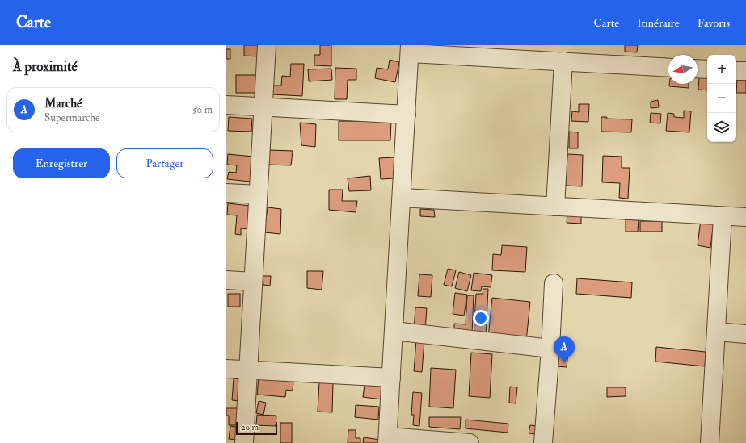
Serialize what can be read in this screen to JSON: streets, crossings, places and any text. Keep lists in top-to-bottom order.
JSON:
{
  "scale_bar": "20 m",
  "north": "left",
  "page": {
    "header": "Carte",
    "nav": ["Carte", "Itinéraire", "Favoris"],
    "heading": "À proximité",
    "map_buttons": ["+", "−"],
    "list": [
      {
        "mark": "A",
        "name": "Marché",
        "note": "Supermarché",
        "value": "50 m"
      }
    ],
    "buttons": ["Enregistrer", "Partager"],
    "pins": "A",
    "scale": "20 m"
  }
}
